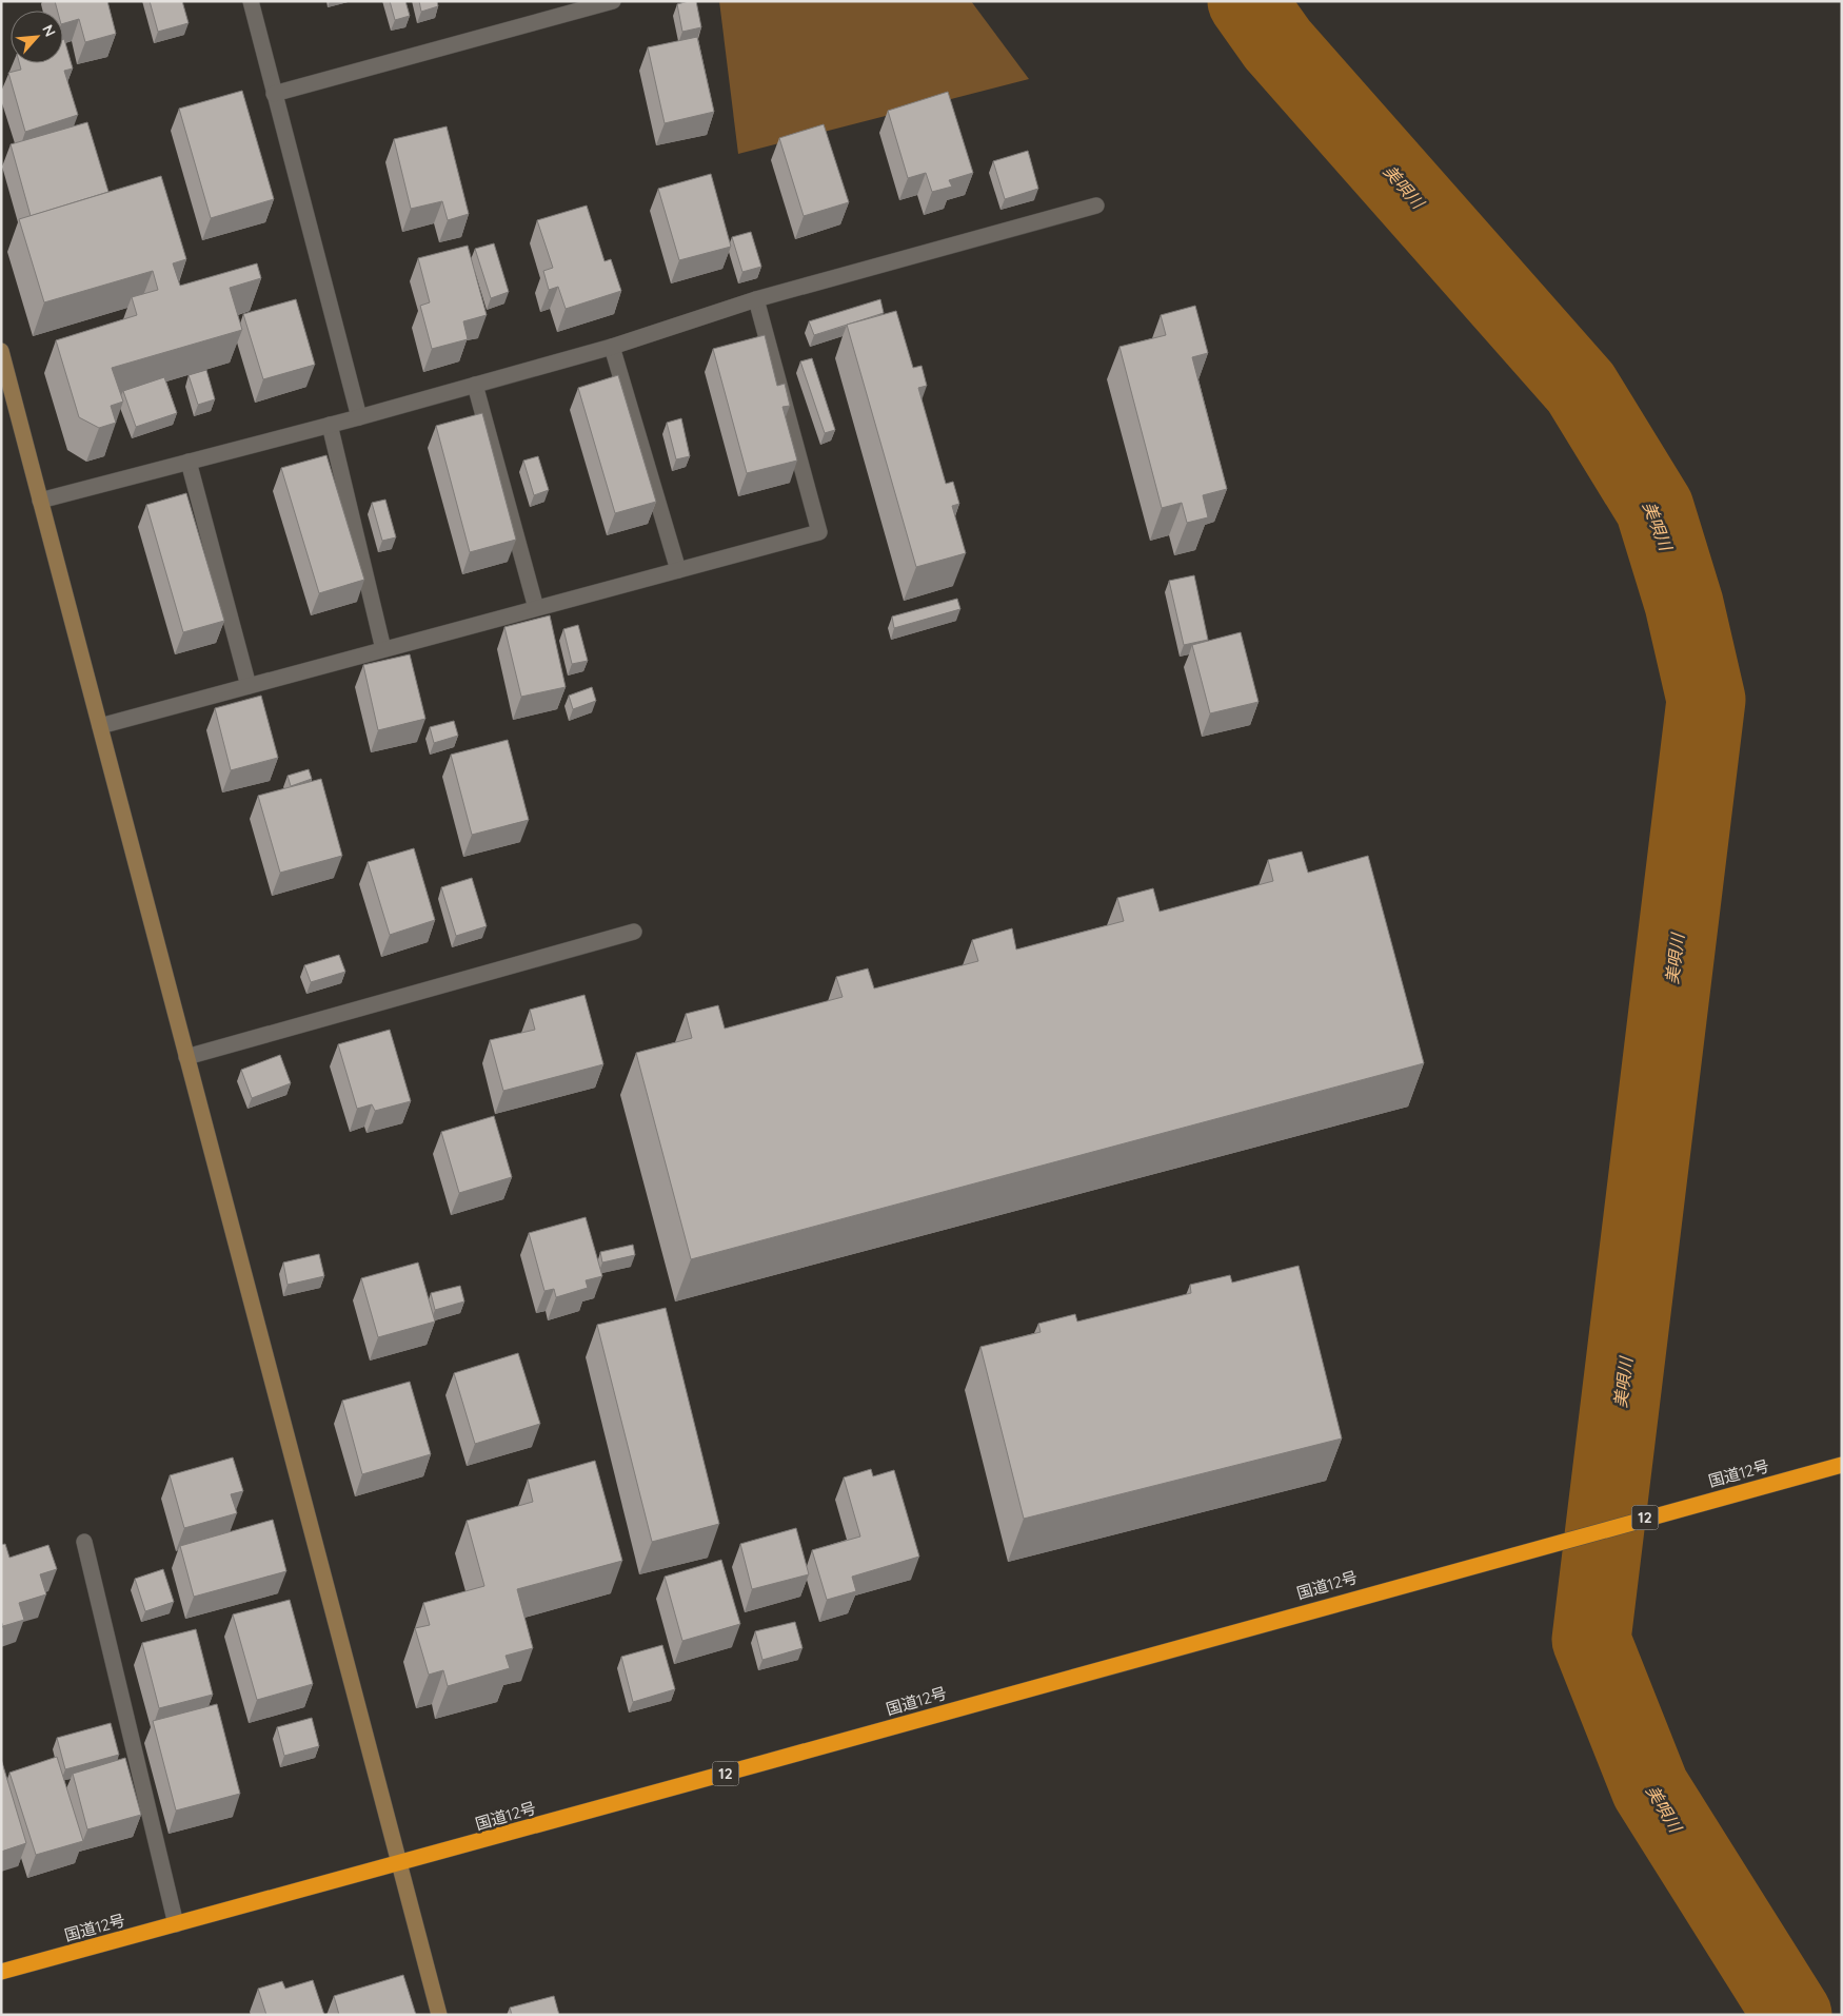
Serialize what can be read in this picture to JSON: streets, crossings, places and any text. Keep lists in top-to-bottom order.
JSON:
{
  "streets": {
    "highway": ["国道12号", "12"]
  },
  "water": ["美唄川"],
  "north": "top right"
}
